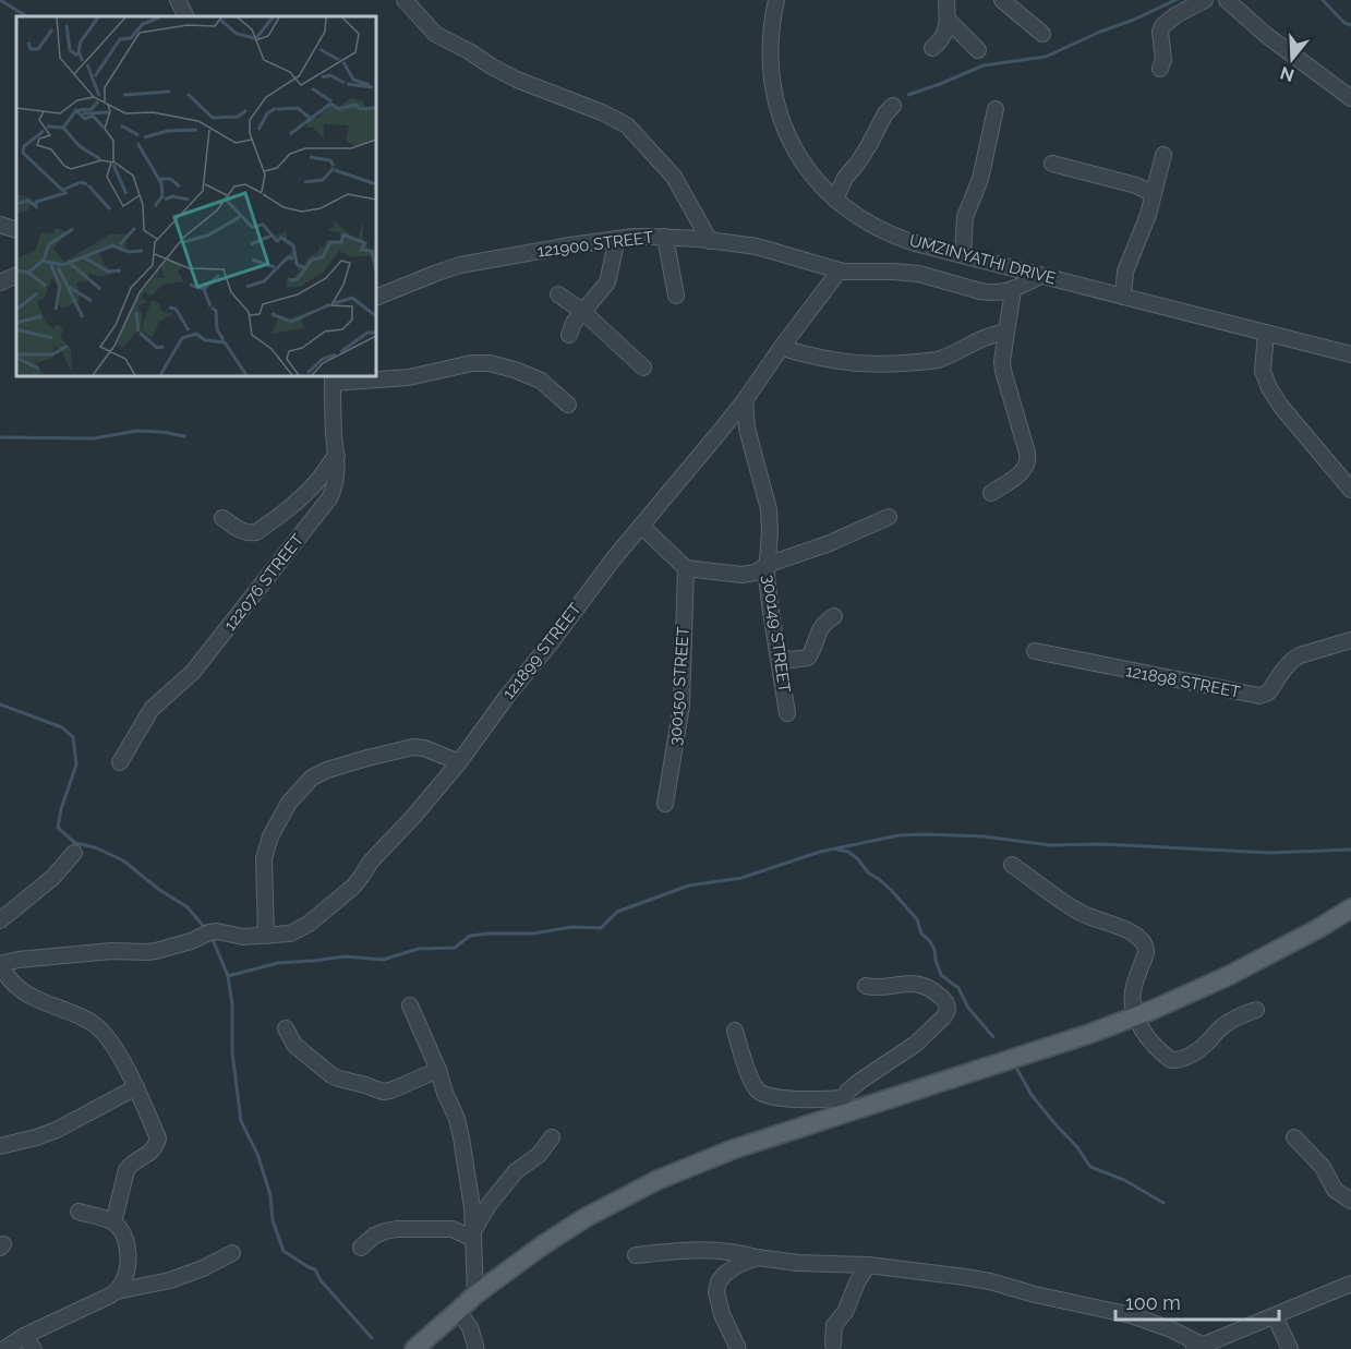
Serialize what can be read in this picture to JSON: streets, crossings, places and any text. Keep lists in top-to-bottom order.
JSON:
{
  "streets": {
    "street": [
      "121900 STREET",
      "UMZINYATHI DRIVE",
      "122076 STREET",
      "300149 STREET",
      "121899 STREET",
      "121898 STREET",
      "300150 STREET"
    ]
  },
  "crossings": [
    ["121900 STREET", "121899 STREET"],
    ["300149 STREET", "121899 STREET"]
  ],
  "scale_bar": "100 m",
  "north": "bottom"
}
